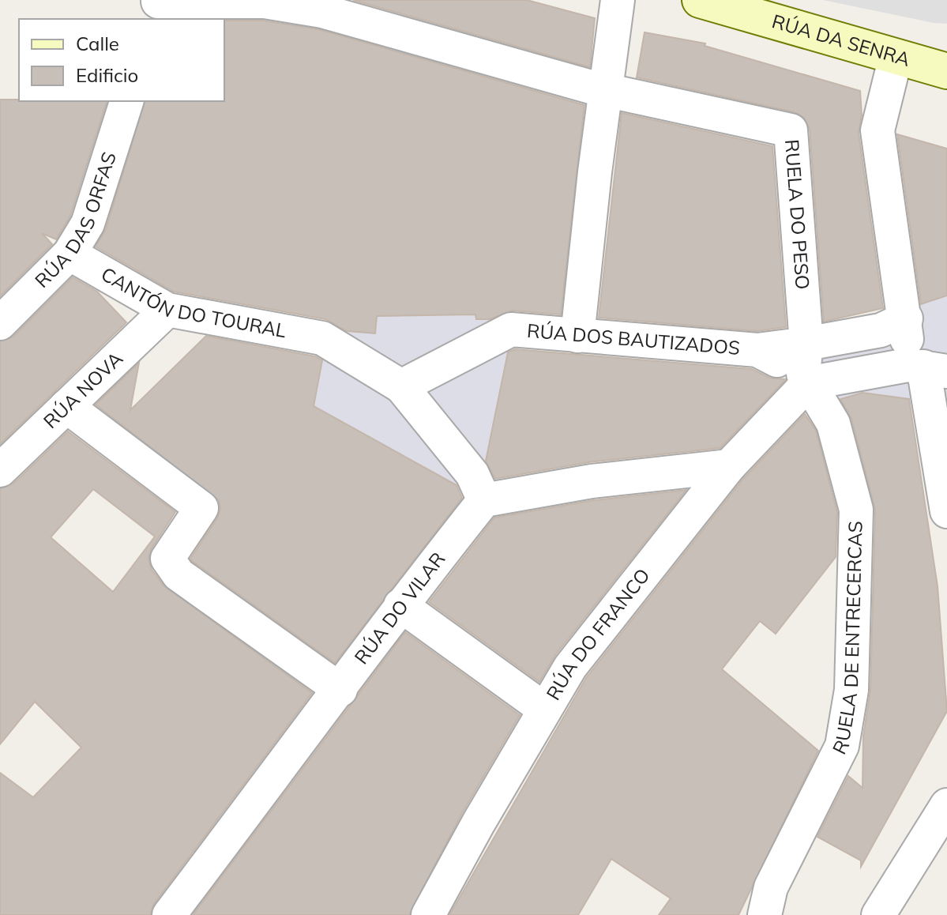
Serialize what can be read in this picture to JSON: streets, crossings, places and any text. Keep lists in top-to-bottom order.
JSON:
{
  "streets": {
    "street": [
      "RÚA DA SENRA",
      "RUELA DO PESO",
      "RÚA DAS ORFAS",
      "CANTÓN DO TOURAL",
      "RÚA DOS BAUTIZADOS",
      "RÚA NOVA",
      "RÚA DO VILAR",
      "RÚA DO FRANCO",
      "RUELA DE ENTRECERCAS"
    ]
  },
  "crossings": [
    ["RUELA DO PESO", "RÚA DOS BAUTIZADOS"],
    ["RUELA DO PESO", "RÚA DO FRANCO"],
    ["RUELA DO PESO", "RUELA DE ENTRECERCAS"],
    ["RÚA DAS ORFAS", "CANTÓN DO TOURAL"],
    ["CANTÓN DO TOURAL", "RÚA DOS BAUTIZADOS"],
    ["CANTÓN DO TOURAL", "RÚA NOVA"],
    ["RÚA DOS BAUTIZADOS", "RÚA DO FRANCO"],
    ["RÚA DOS BAUTIZADOS", "RUELA DE ENTRECERCAS"],
    ["RÚA DO FRANCO", "RUELA DE ENTRECERCAS"]
  ],
  "legend": ["Calle", "Edificio"]
}
